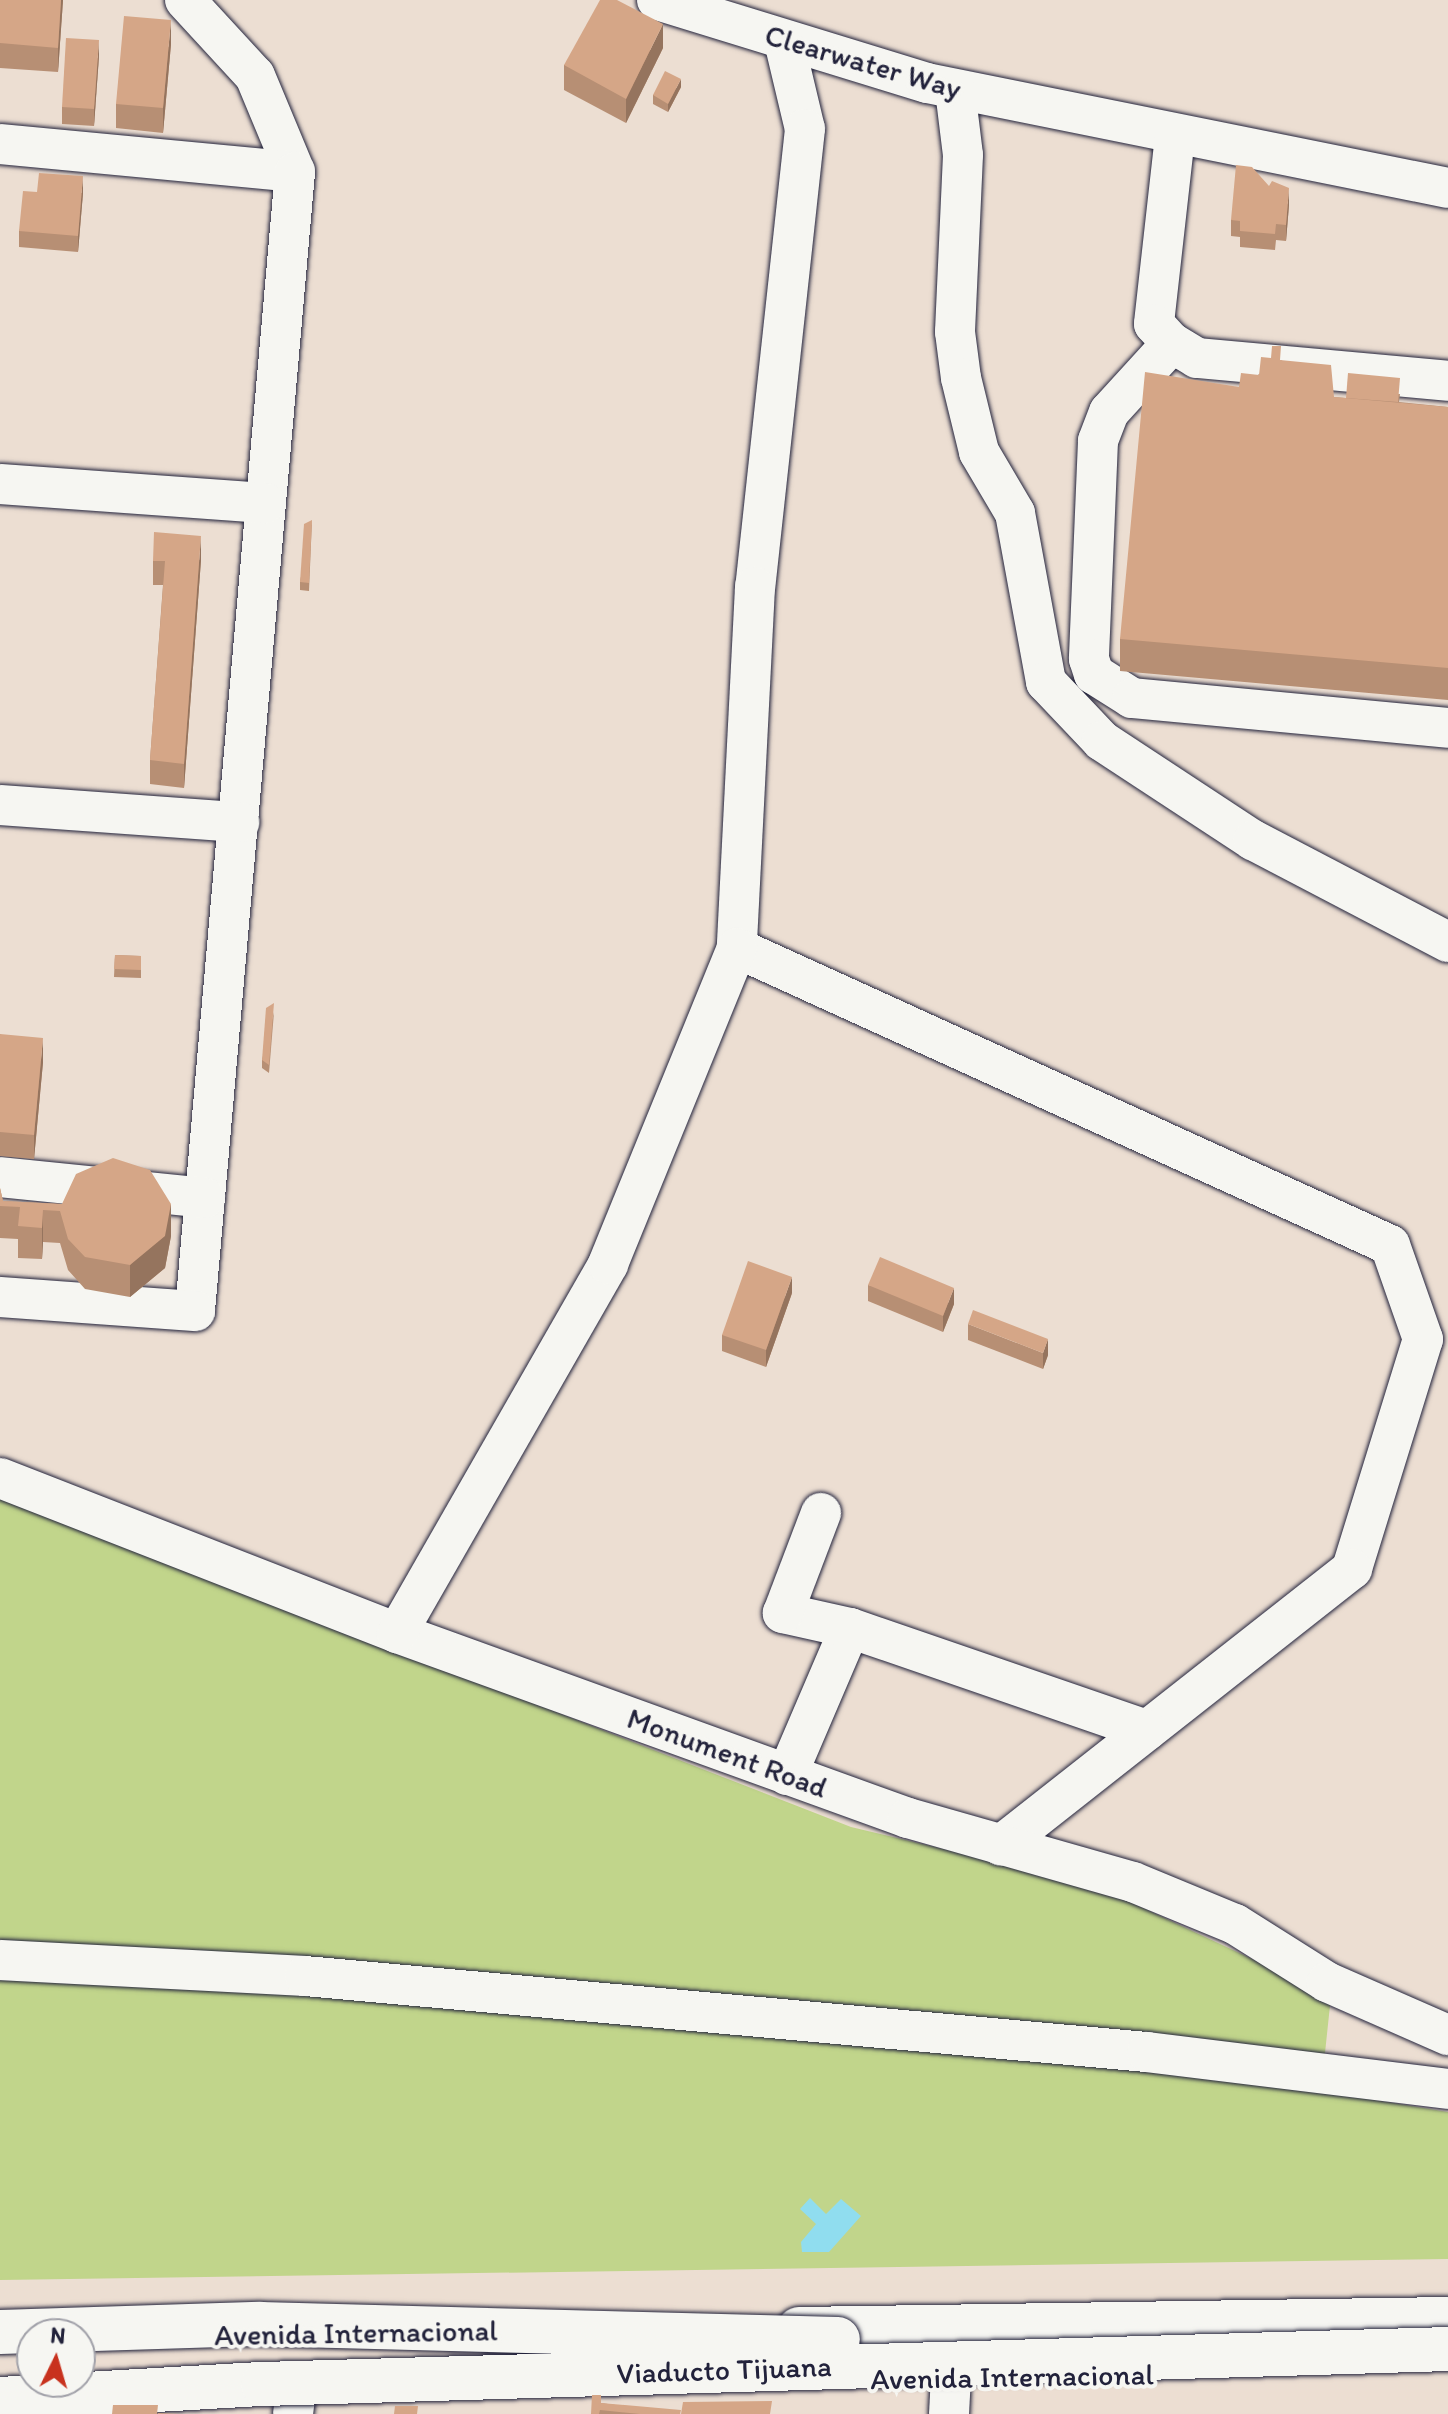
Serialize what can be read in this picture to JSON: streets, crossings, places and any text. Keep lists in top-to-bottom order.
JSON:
{
  "streets": {
    "highway": ["Avenida Internacional", "Viaducto Tijuana"],
    "street": ["Clearwater Way", "Monument Road"]
  },
  "crossings": [
    ["Avenida Internacional", "Viaducto Tijuana"]
  ],
  "north": "top"
}
